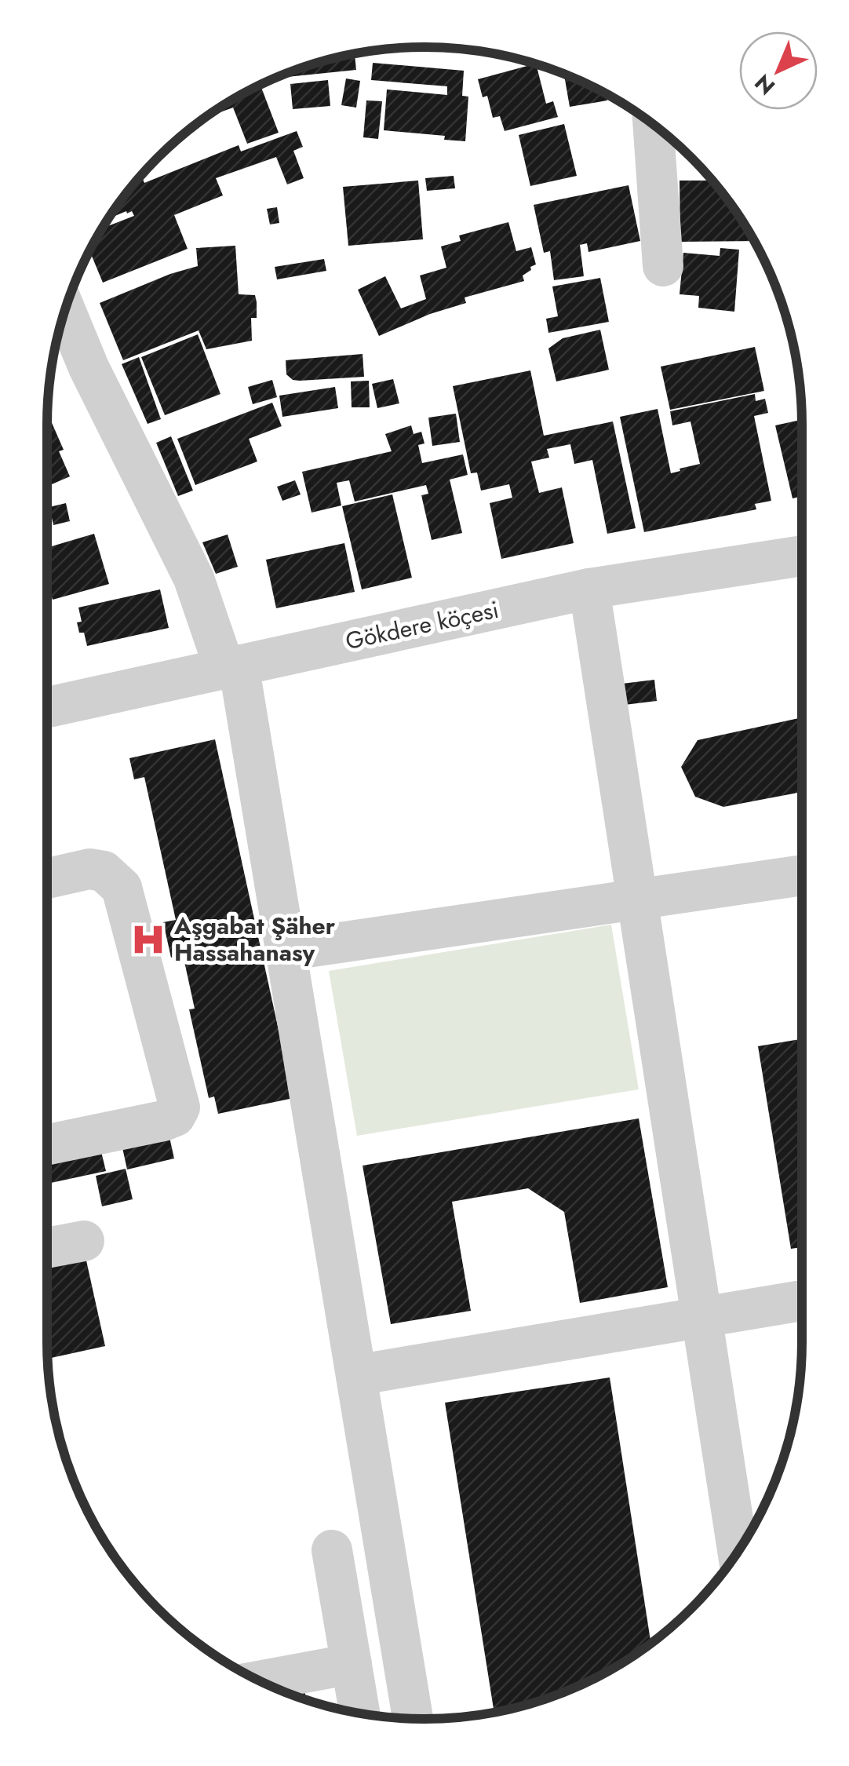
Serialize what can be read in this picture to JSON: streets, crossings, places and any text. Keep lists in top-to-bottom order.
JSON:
{
  "streets": {
    "street": ["Gökdere köçesi"]
  },
  "places": {
    "hospital": ["Aşgabat Şäher Hassahanasy"]
  },
  "north": "bottom left"
}
